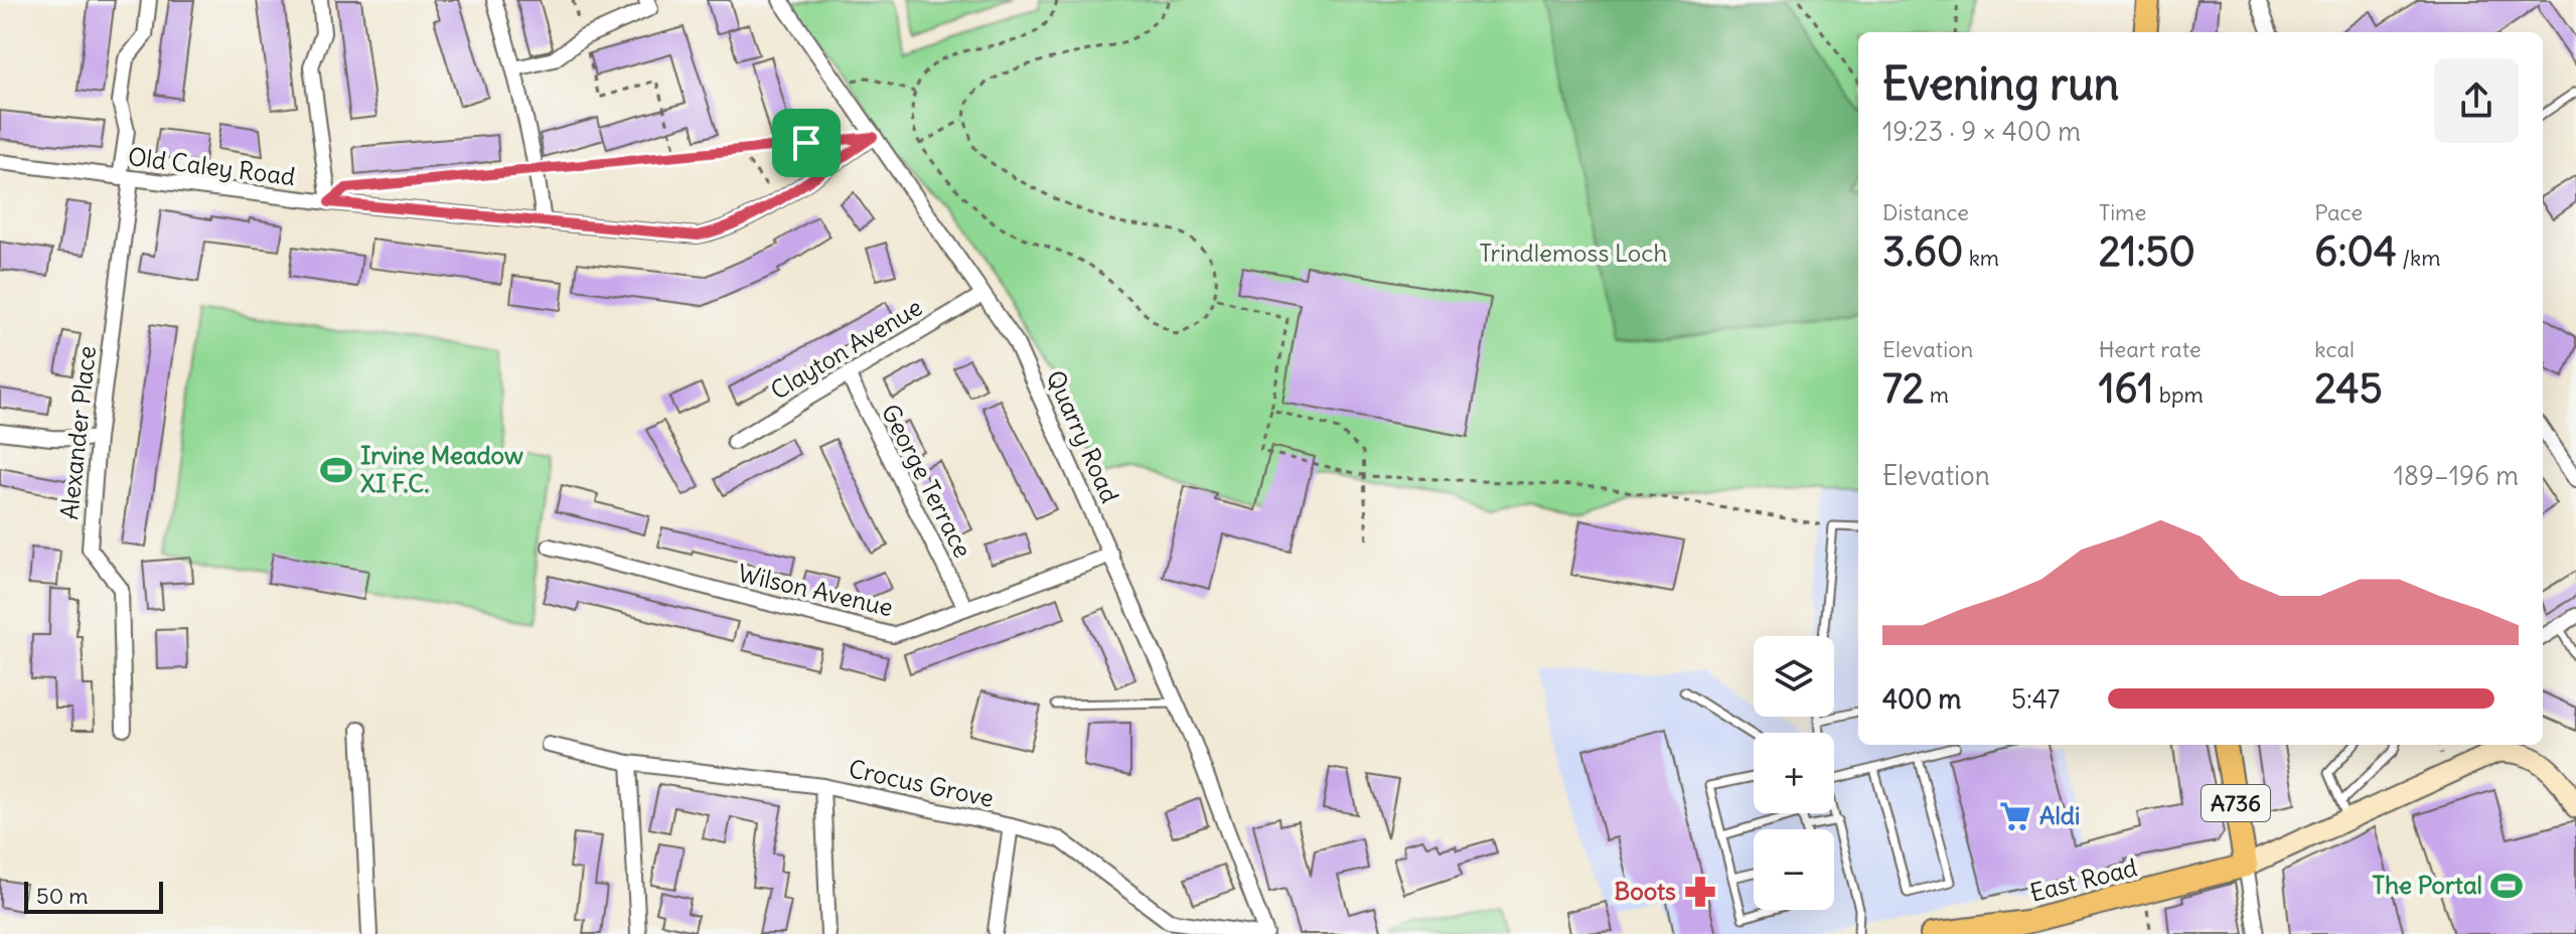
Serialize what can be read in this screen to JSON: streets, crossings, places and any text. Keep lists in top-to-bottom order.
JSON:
{
  "streets": {
    "main road": ["A736", "East Road"],
    "street": [
      "Old Caley Road",
      "Clayton Avenue",
      "Alexander Place",
      "Quarry Road",
      "George Terrace",
      "Wilson Avenue",
      "Crocus Grove"
    ]
  },
  "crossings": [
    ["Old Caley Road", "Alexander Place"],
    ["Old Caley Road", "Quarry Road"],
    ["Clayton Avenue", "Quarry Road"],
    ["Clayton Avenue", "George Terrace"],
    ["Quarry Road", "Wilson Avenue"],
    ["George Terrace", "Wilson Avenue"],
    ["A736", "East Road"]
  ],
  "parks": ["Trindlemoss Loch"],
  "places": {
    "sports": ["Irvine Meadow XI F.C.", "The Portal"],
    "supermarket": ["Aldi"],
    "pharmacy": ["Boots"]
  },
  "scale_bar": "50 m",
  "page": {
    "heading": ["Evening run", "19:23 · 9 × 400 m"],
    "stats": [
      ["Distance", "3.60 km"],
      ["Time", "21:50"],
      ["Pace", "6:04 /km"],
      ["Elevation", "72 m"],
      ["Heart rate", "161 bpm"],
      ["kcal", "245"]
    ],
    "chart": ["Elevation", "189–196 m"],
    "map_buttons": ["+", "−"],
    "list": [
      {
        "name": "400 m",
        "note": "5:47"
      }
    ],
    "scale": "50 m"
  }
}
